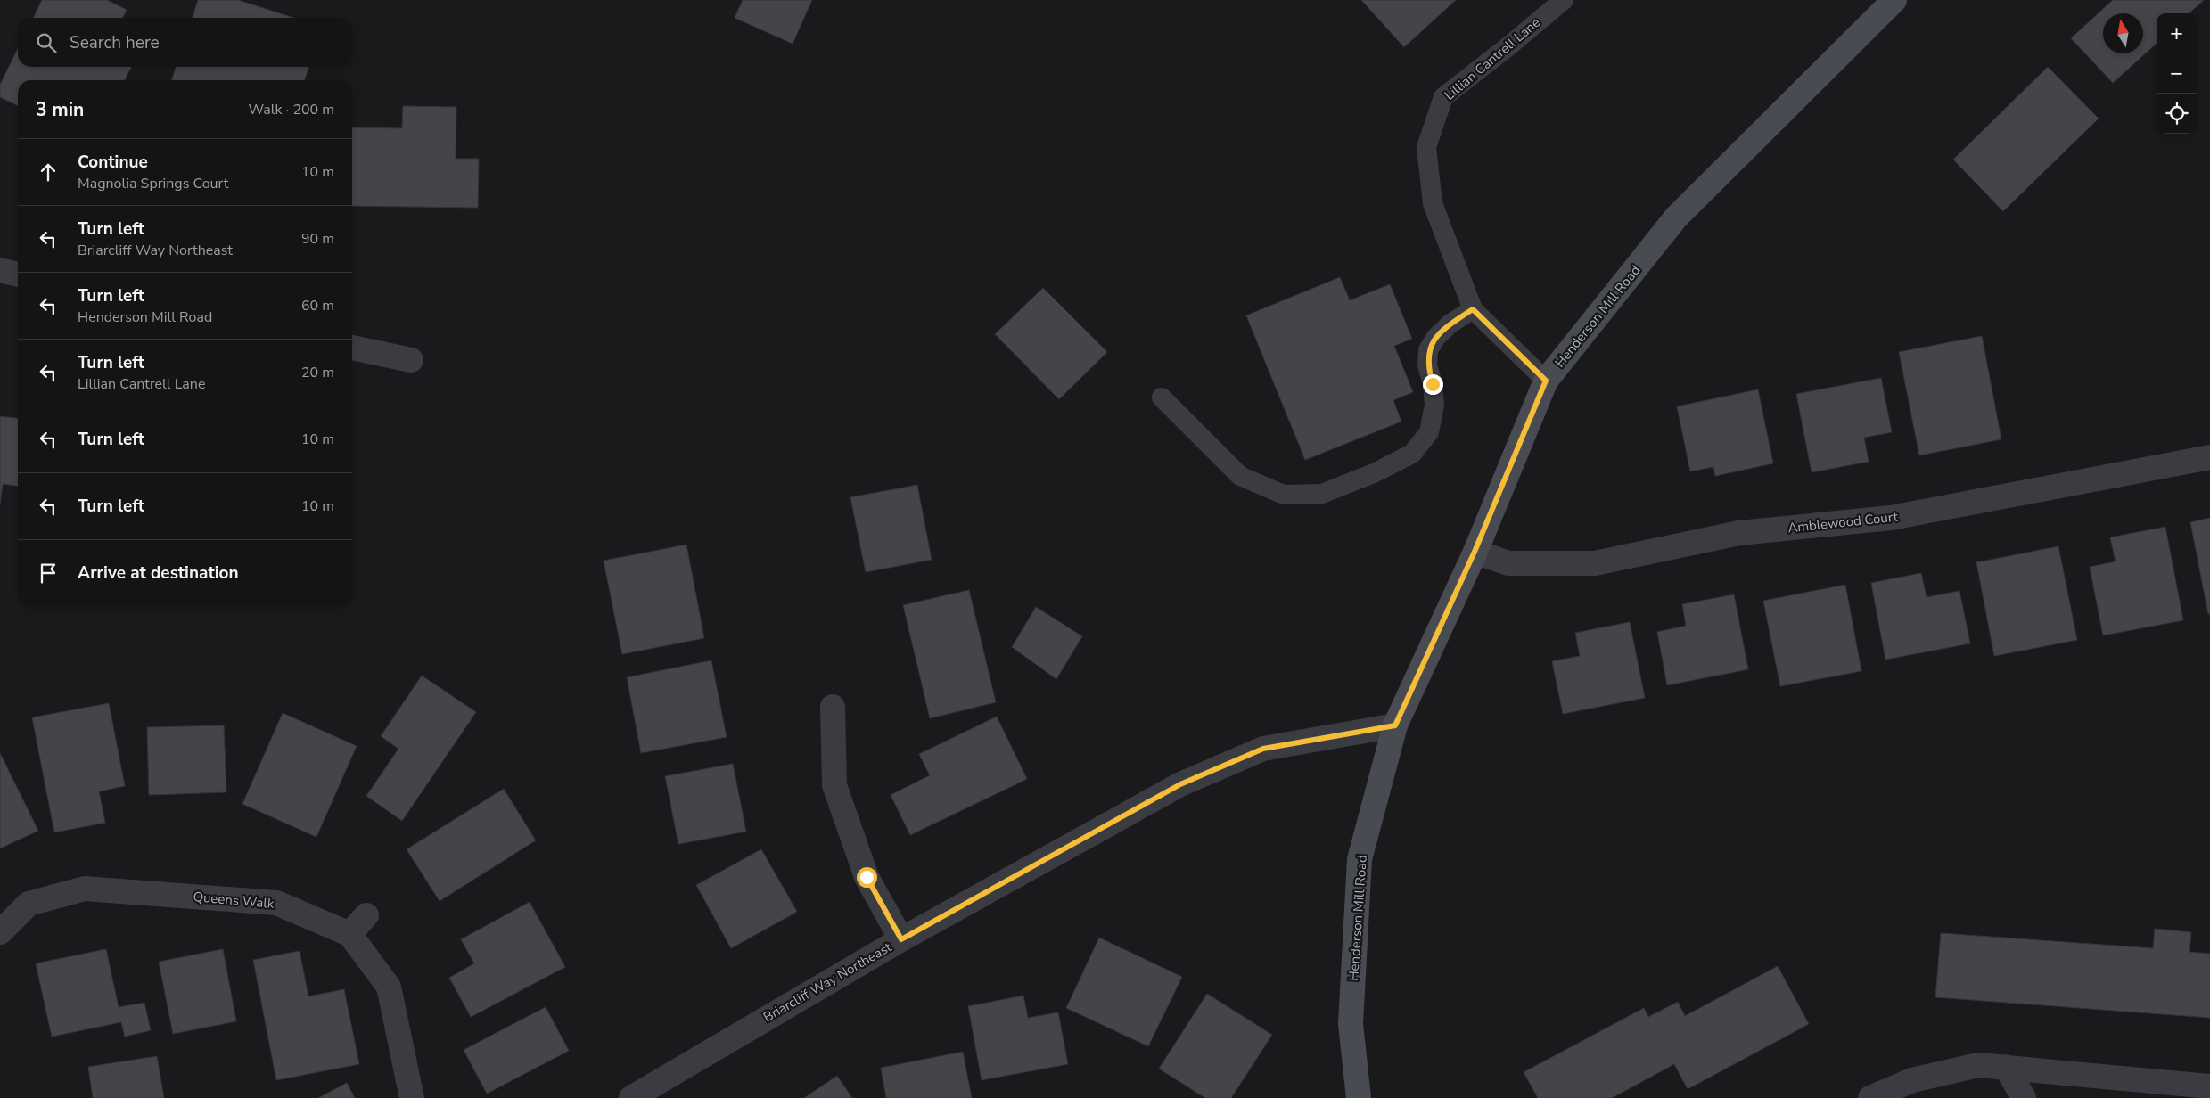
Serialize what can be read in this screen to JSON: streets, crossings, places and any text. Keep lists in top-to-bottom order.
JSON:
{
  "streets": {
    "street": [
      "Henderson Mill Road",
      "Amblewood Court",
      "Queens Walk",
      "Briarcliff Way Northeast"
    ],
    "lane": ["Lillian Cantrell Lane"]
  },
  "crossings": [
    ["Lillian Cantrell Lane", "Henderson Mill Road"],
    ["Henderson Mill Road", "Amblewood Court"],
    ["Henderson Mill Road", "Briarcliff Way Northeast"]
  ],
  "north": "top",
  "page": {
    "map_buttons": ["+", "−"],
    "search": "Search here",
    "heading": ["3 min", "Walk · 200 m"],
    "list": [
      ["Continue", "Magnolia Springs Court", "10 m"],
      ["Turn left", "Briarcliff Way Northeast", "90 m"],
      ["Turn left", "Henderson Mill Road", "60 m"],
      ["Turn left", "Lillian Cantrell Lane", "20 m"],
      ["Turn left", "10 m"],
      ["Turn left", "10 m"],
      "Arrive at destination"
    ]
  }
}
